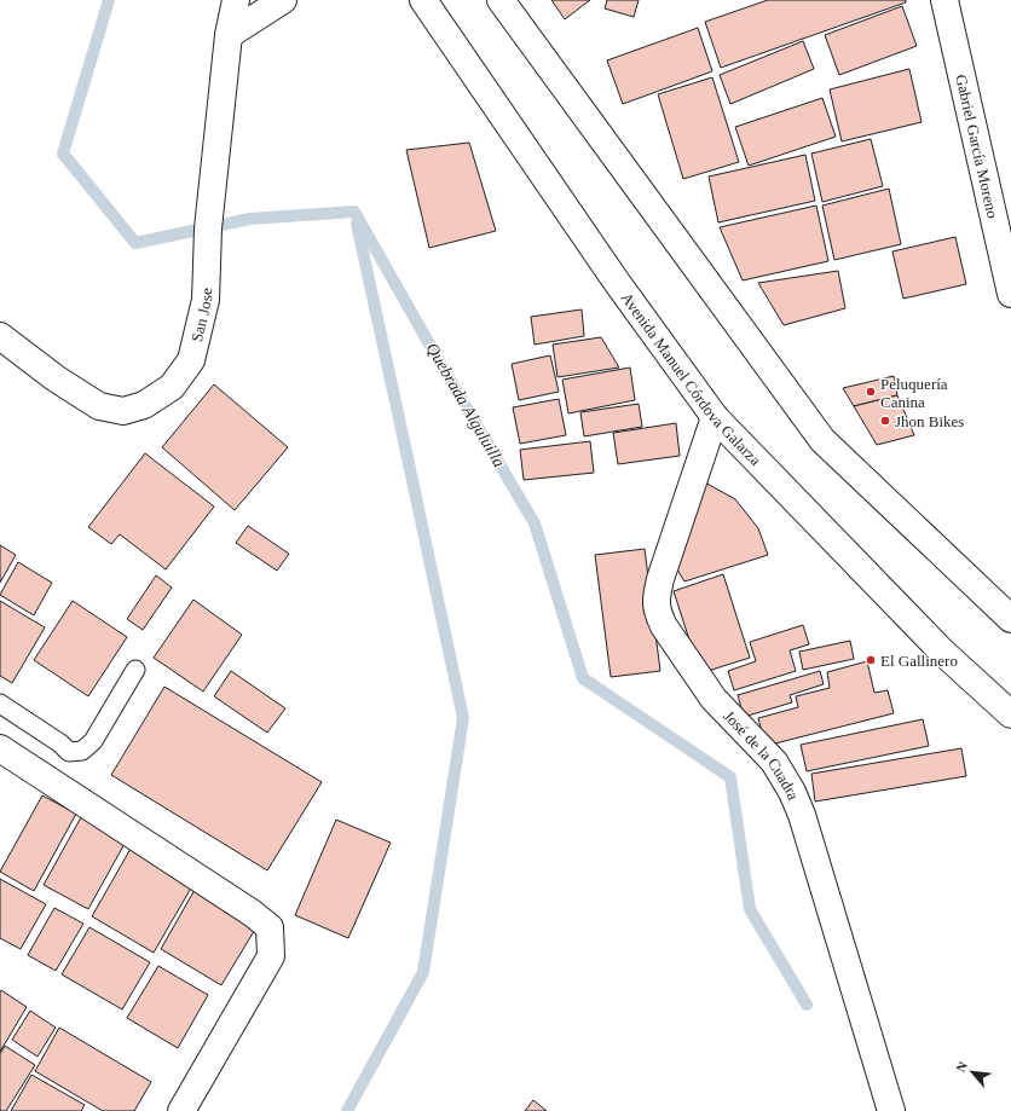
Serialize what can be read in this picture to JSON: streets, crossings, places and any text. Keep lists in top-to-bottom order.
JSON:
{
  "streets": {
    "street": [
      "Gabriel García Moreno",
      "San Jose",
      "Avenida Manuel Córdova Galarza",
      "José de la Cuadra"
    ]
  },
  "crossings": [
    ["Avenida Manuel Córdova Galarza", "José de la Cuadra"]
  ],
  "water": ["Quebrada Alguluilla"],
  "places": ["Peluquería Canina", "Jhon Bikes", "El Gallinero"],
  "north": "top left"
}
